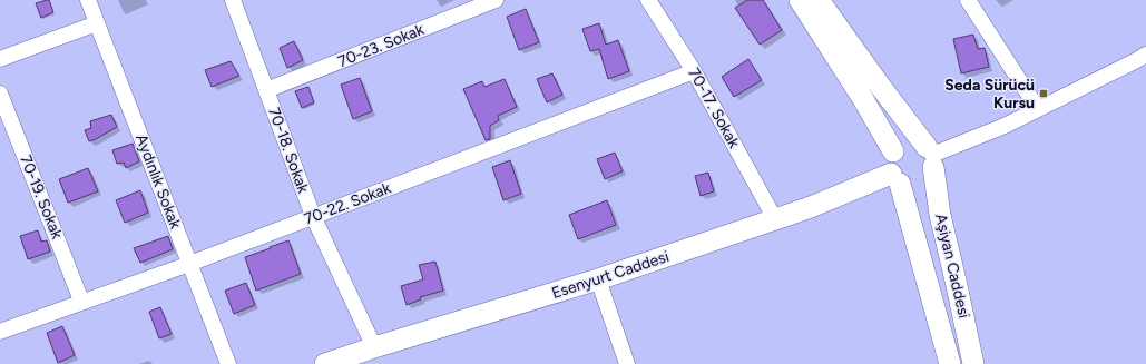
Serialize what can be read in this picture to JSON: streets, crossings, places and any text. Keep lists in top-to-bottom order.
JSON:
{
  "streets": {
    "street": [
      "70-23. Sokak",
      "70-17. Sokak",
      "70-18. Sokak",
      "Aydınlık Sokak",
      "70-19. Sokak",
      "70-22. Sokak",
      "Aşiyan Caddesi",
      "Esenyurt Caddesi"
    ]
  },
  "crossings": [
    ["70-23. Sokak", "70-18. Sokak"],
    ["70-17. Sokak", "70-22. Sokak"],
    ["70-17. Sokak", "Esenyurt Caddesi"],
    ["70-18. Sokak", "70-22. Sokak"],
    ["70-18. Sokak", "Esenyurt Caddesi"],
    ["Aydınlık Sokak", "70-22. Sokak"],
    ["70-19. Sokak", "70-22. Sokak"],
    ["Aşiyan Caddesi", "Esenyurt Caddesi"]
  ],
  "places": {
    "transit": ["Seda Sürücü Kursu"]
  }
}
